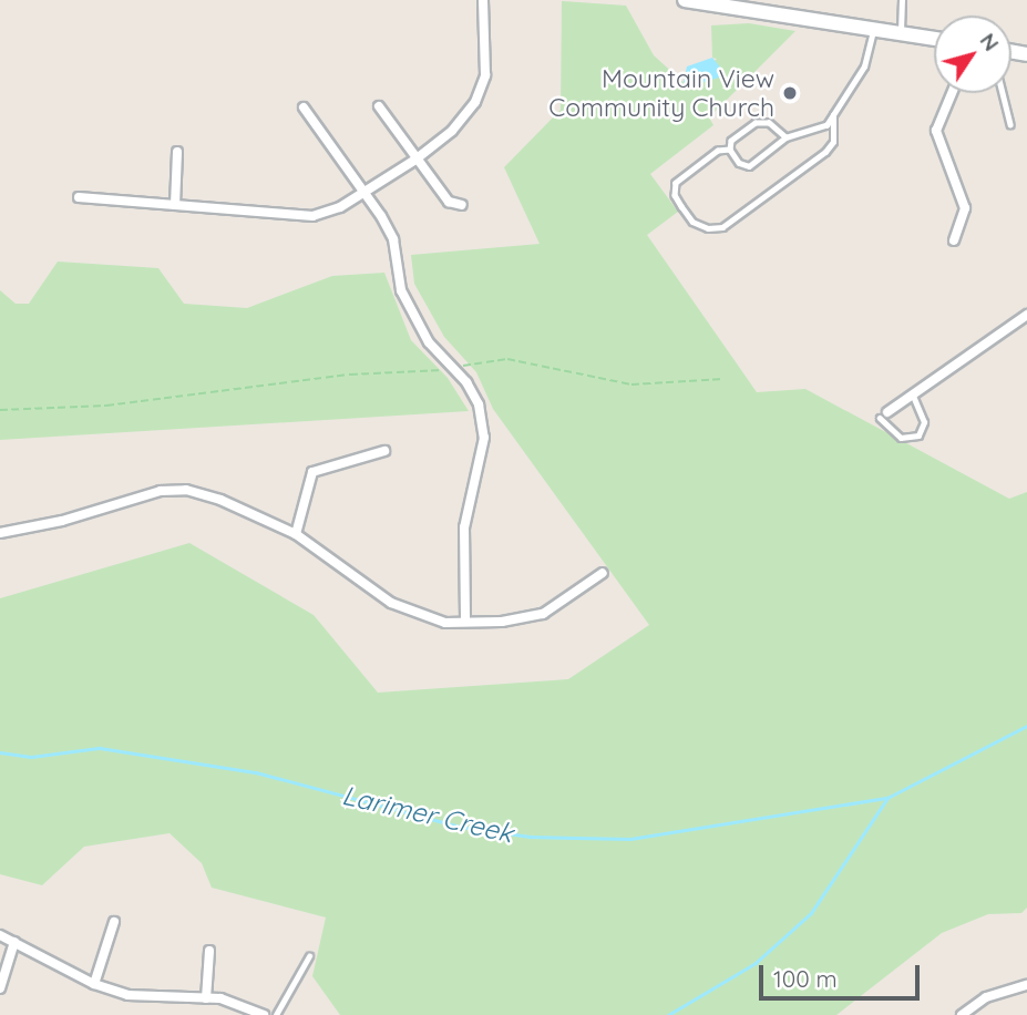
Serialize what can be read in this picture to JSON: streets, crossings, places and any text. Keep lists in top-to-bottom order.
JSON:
{
  "water": ["Larimer Creek"],
  "places": ["Mountain View Community Church"],
  "scale_bar": "100 m",
  "north": "top right"
}
